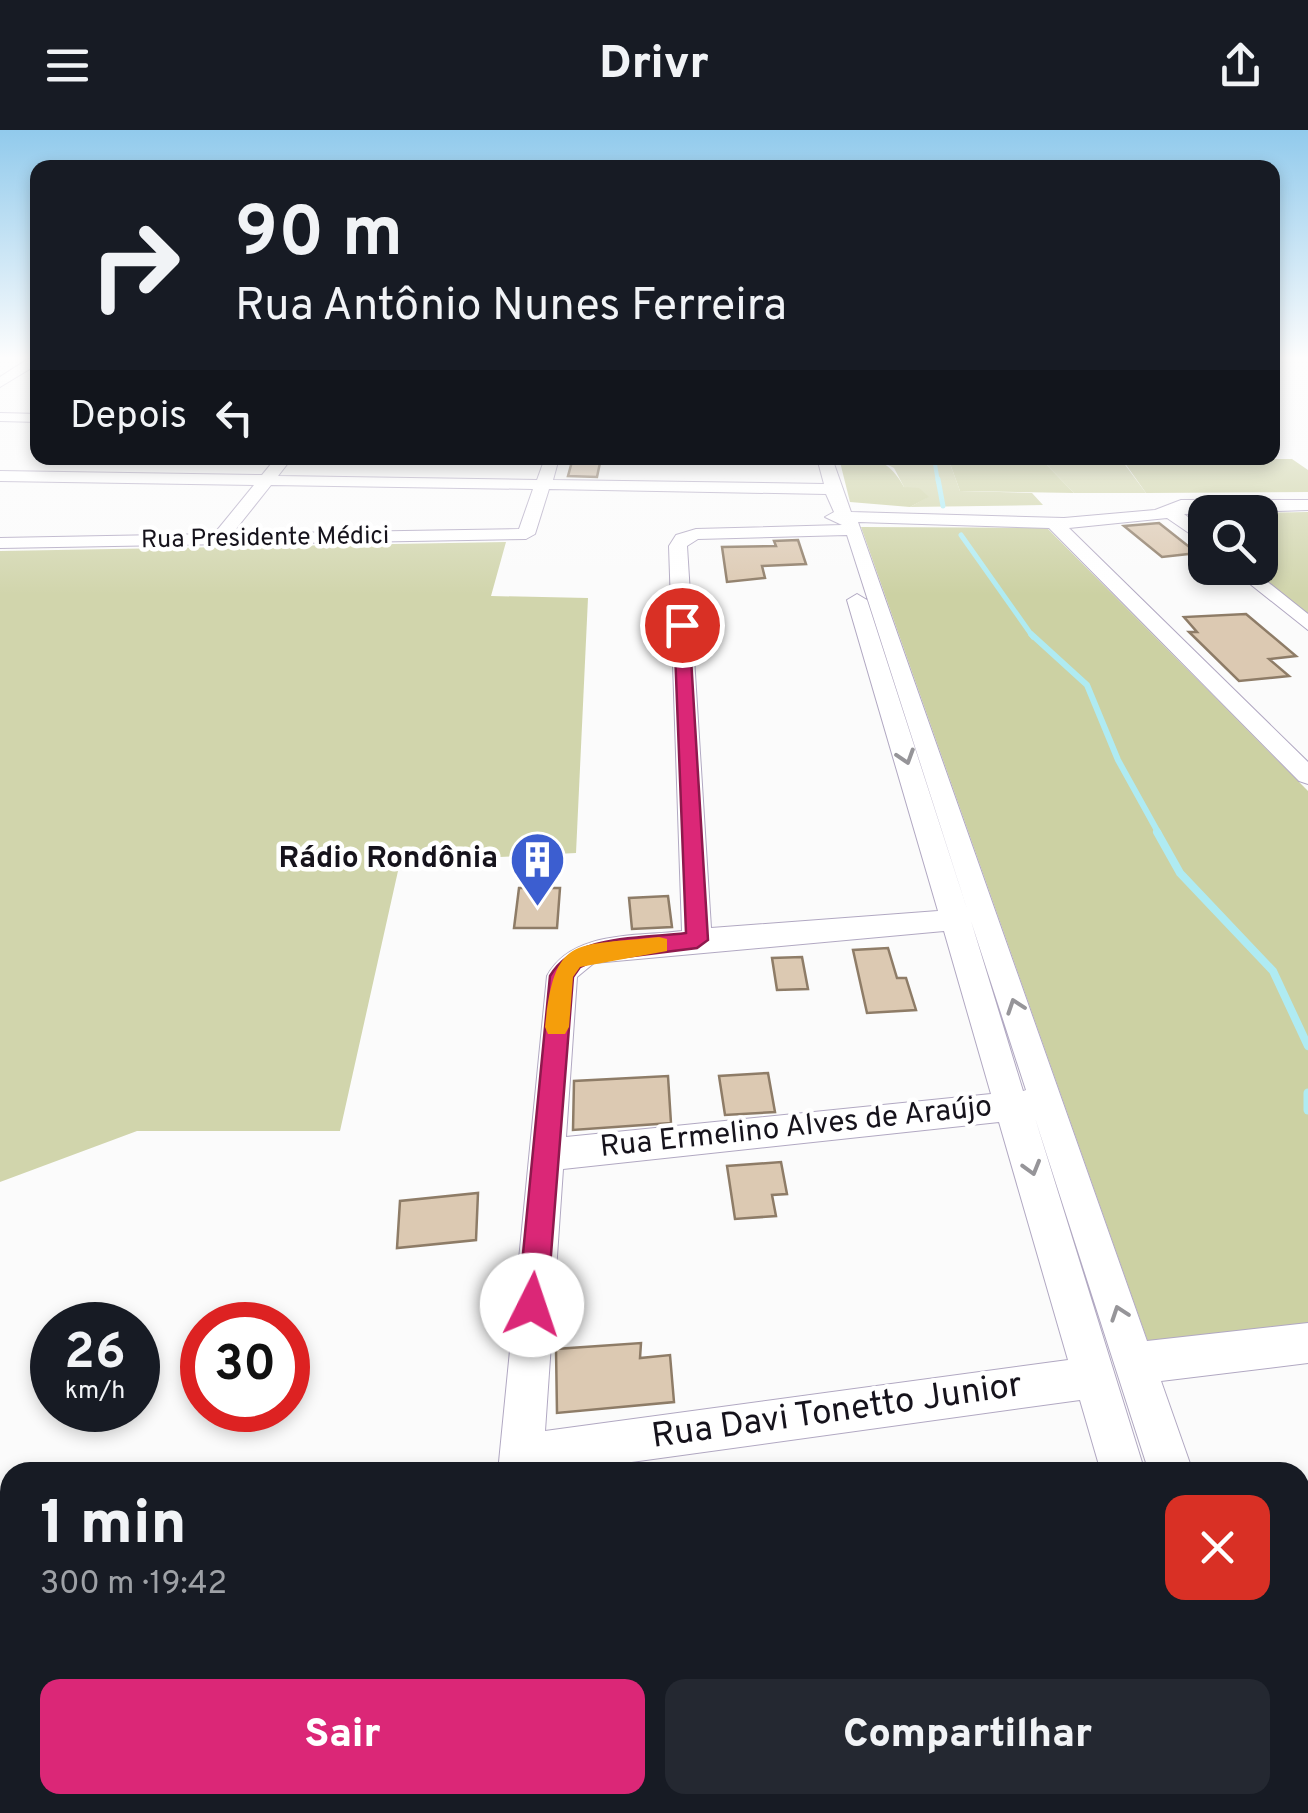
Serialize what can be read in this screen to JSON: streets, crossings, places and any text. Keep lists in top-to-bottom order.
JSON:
{
  "streets": {
    "street": ["Rua Presidente Médici", "Rua Ermelino Alves de Araújo", "Rua Davi Tonetto Junior"]
  },
  "places": {
    "building": ["Rádio Rondônia"]
  },
  "page": {
    "header": "Drivr",
    "turn": ["90 m", "Rua Antônio Nunes Ferreira"],
    "then": "Depois",
    "speed": "26 km/h",
    "limit": "30",
    "heading": ["1 min", "300 m · 19:42"],
    "buttons": ["Sair", "Compartilhar"]
  }
}
